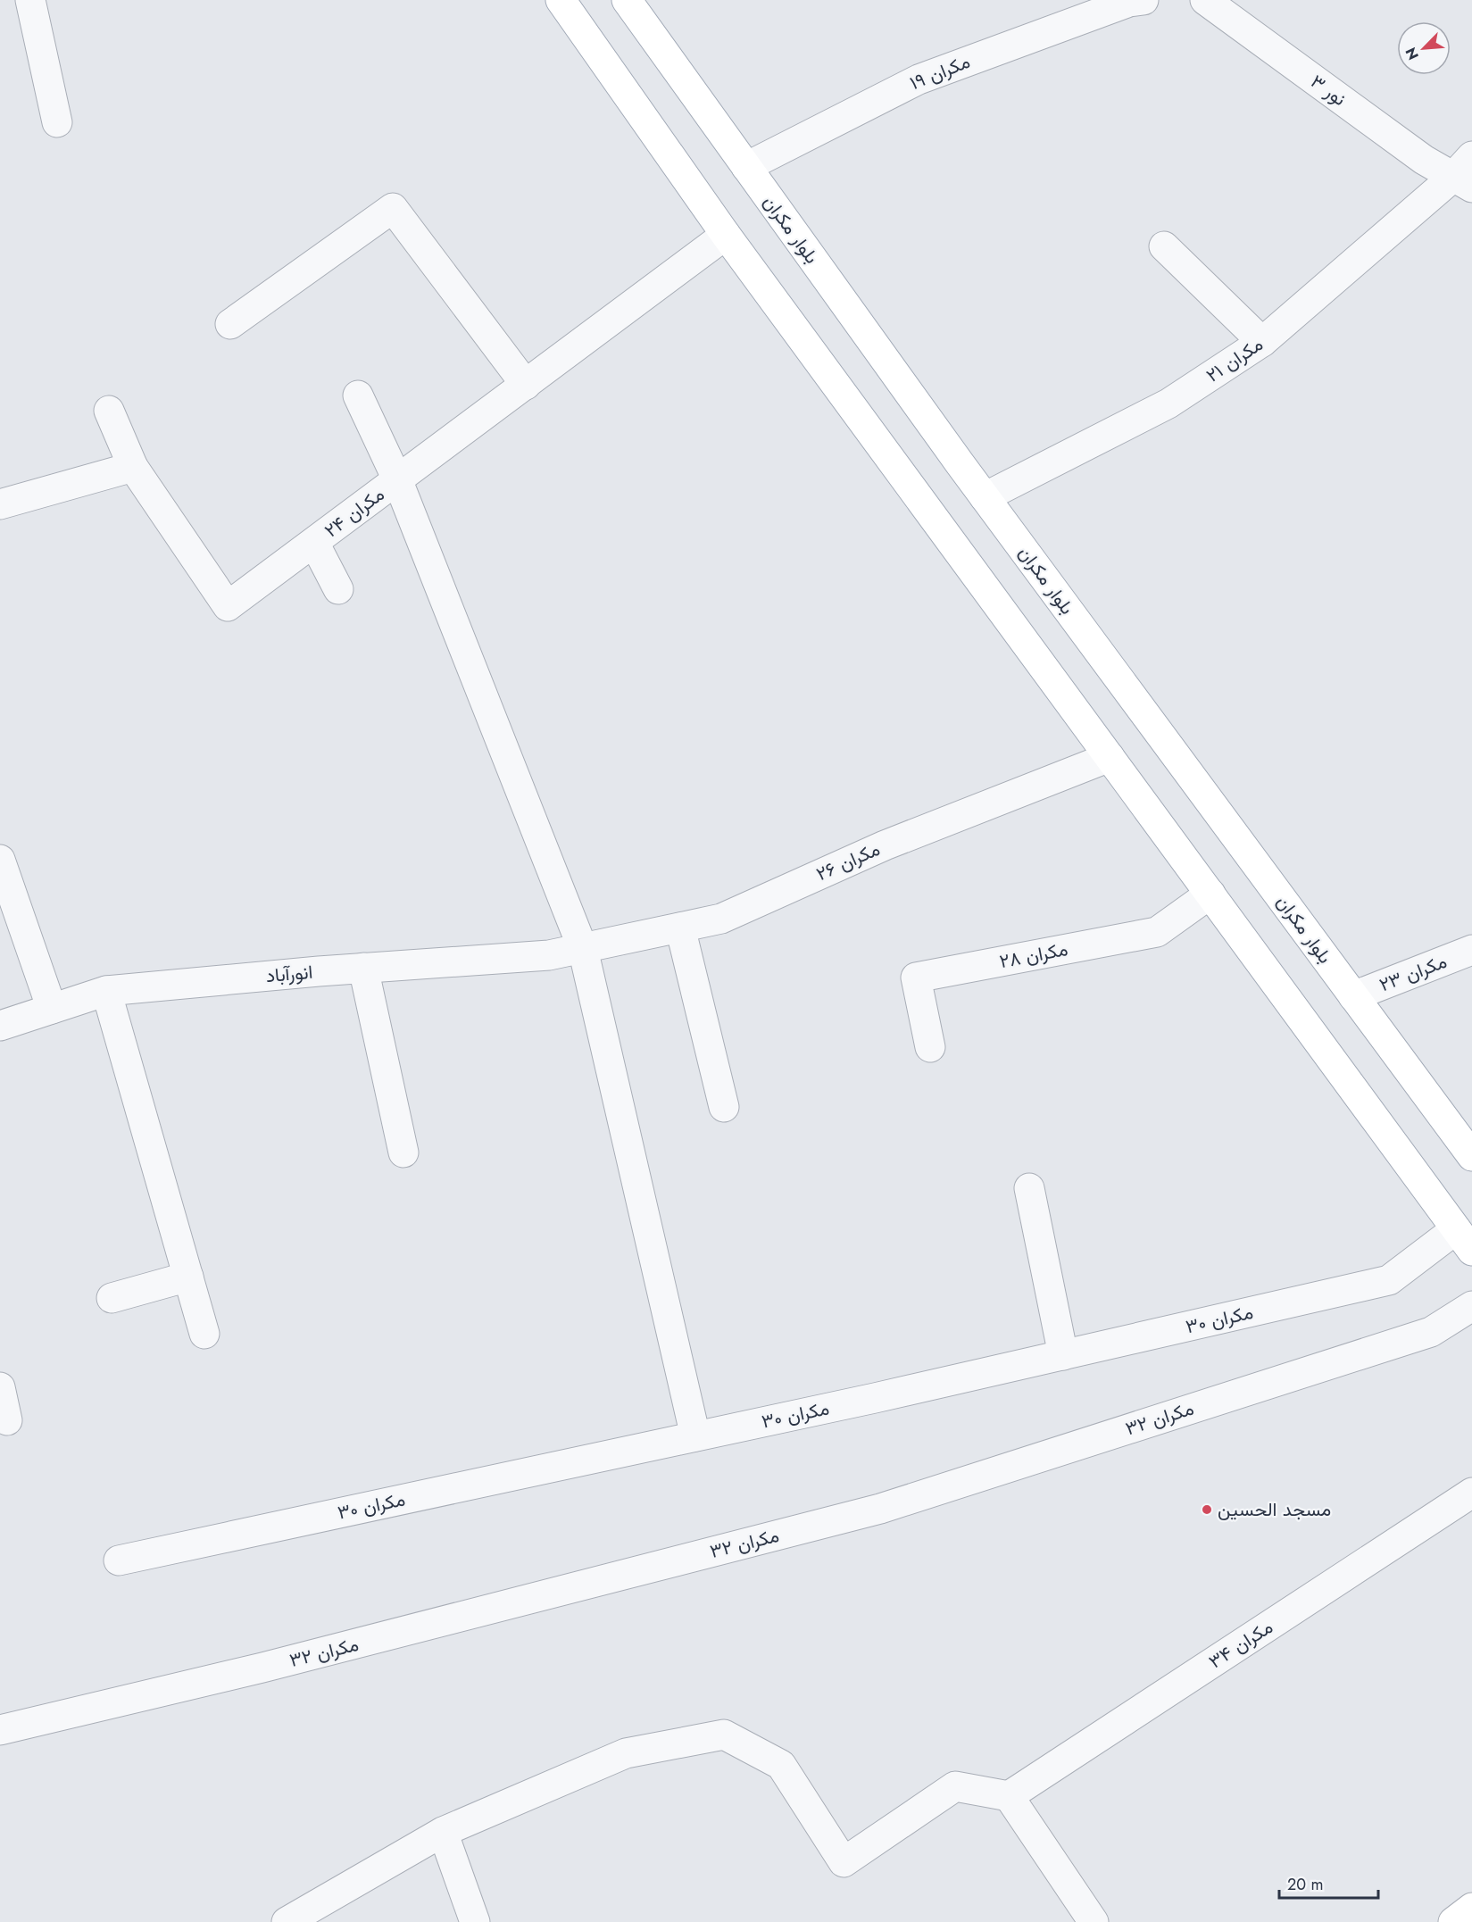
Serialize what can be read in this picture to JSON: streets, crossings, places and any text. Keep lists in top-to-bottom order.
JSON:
{
  "streets": {
    "main road": ["بلوار مکران"],
    "street": [
      "مکران ۱۹",
      "نور ۳",
      "مکران ۲۱",
      "مکران ۲۴",
      "مکران ۲۶",
      "مکران ۲۸",
      "مکران ۲۳",
      "انورآباد",
      "مکران ۳۰",
      "مکران ۳۲",
      "مکران ۳۴"
    ]
  },
  "crossings": [
    ["مکران ۱۹", "بلوار مکران"],
    ["نور ۳", "مکران ۲۱"],
    ["بلوار مکران", "مکران ۲۱"],
    ["بلوار مکران", "مکران ۲۳"],
    ["مکران ۲۶", "انورآباد"]
  ],
  "places": ["مسجد الحسین"],
  "scale_bar": "20 m",
  "north": "bottom left"
}
